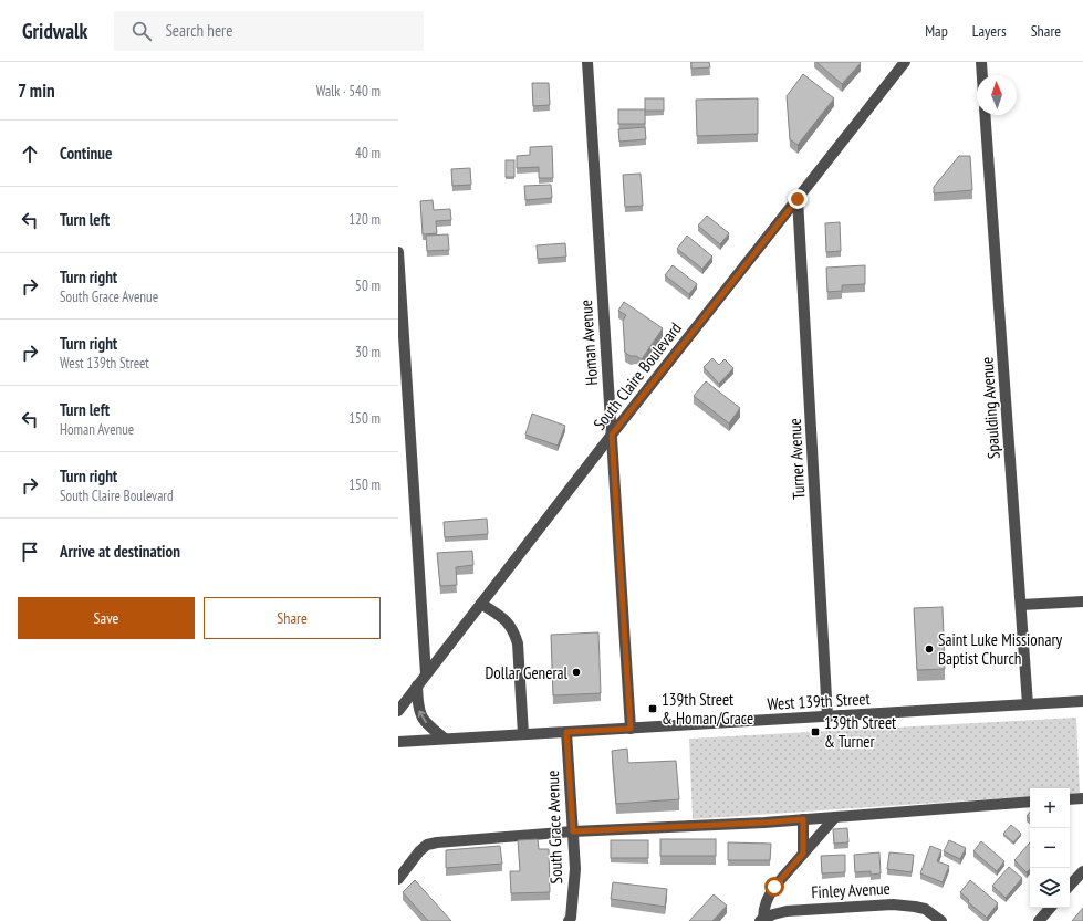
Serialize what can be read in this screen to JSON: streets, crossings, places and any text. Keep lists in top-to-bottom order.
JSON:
{
  "streets": {
    "street": [
      "Homan Avenue",
      "South Claire Boulevard",
      "Spaulding Avenue",
      "Turner Avenue",
      "West 139th Street",
      "South Grace Avenue",
      "Finley Avenue"
    ]
  },
  "crossings": [
    ["Homan Avenue", "South Claire Boulevard"],
    ["Homan Avenue", "West 139th Street"],
    ["South Claire Boulevard", "Turner Avenue"],
    ["Spaulding Avenue", "West 139th Street"],
    ["Turner Avenue", "West 139th Street"],
    ["West 139th Street", "South Grace Avenue"]
  ],
  "places": {
    "other": ["Saint Luke Missionary Baptist Church", "Dollar General"],
    "transit": ["139th Street & Homan/Grace", "139th Street & Turner"]
  },
  "north": "top",
  "page": {
    "header": "Gridwalk",
    "search": "Search here",
    "nav": ["Map", "Layers", "Share"],
    "heading": ["7 min", "Walk · 540 m"],
    "list": [
      ["Continue", "40 m"],
      ["Turn left", "120 m"],
      ["Turn right", "South Grace Avenue", "50 m"],
      ["Turn right", "West 139th Street", "30 m"],
      ["Turn left", "Homan Avenue", "150 m"],
      ["Turn right", "South Claire Boulevard", "150 m"],
      "Arrive at destination"
    ],
    "buttons": ["Save", "Share"],
    "map_buttons": ["+", "−"]
  }
}
